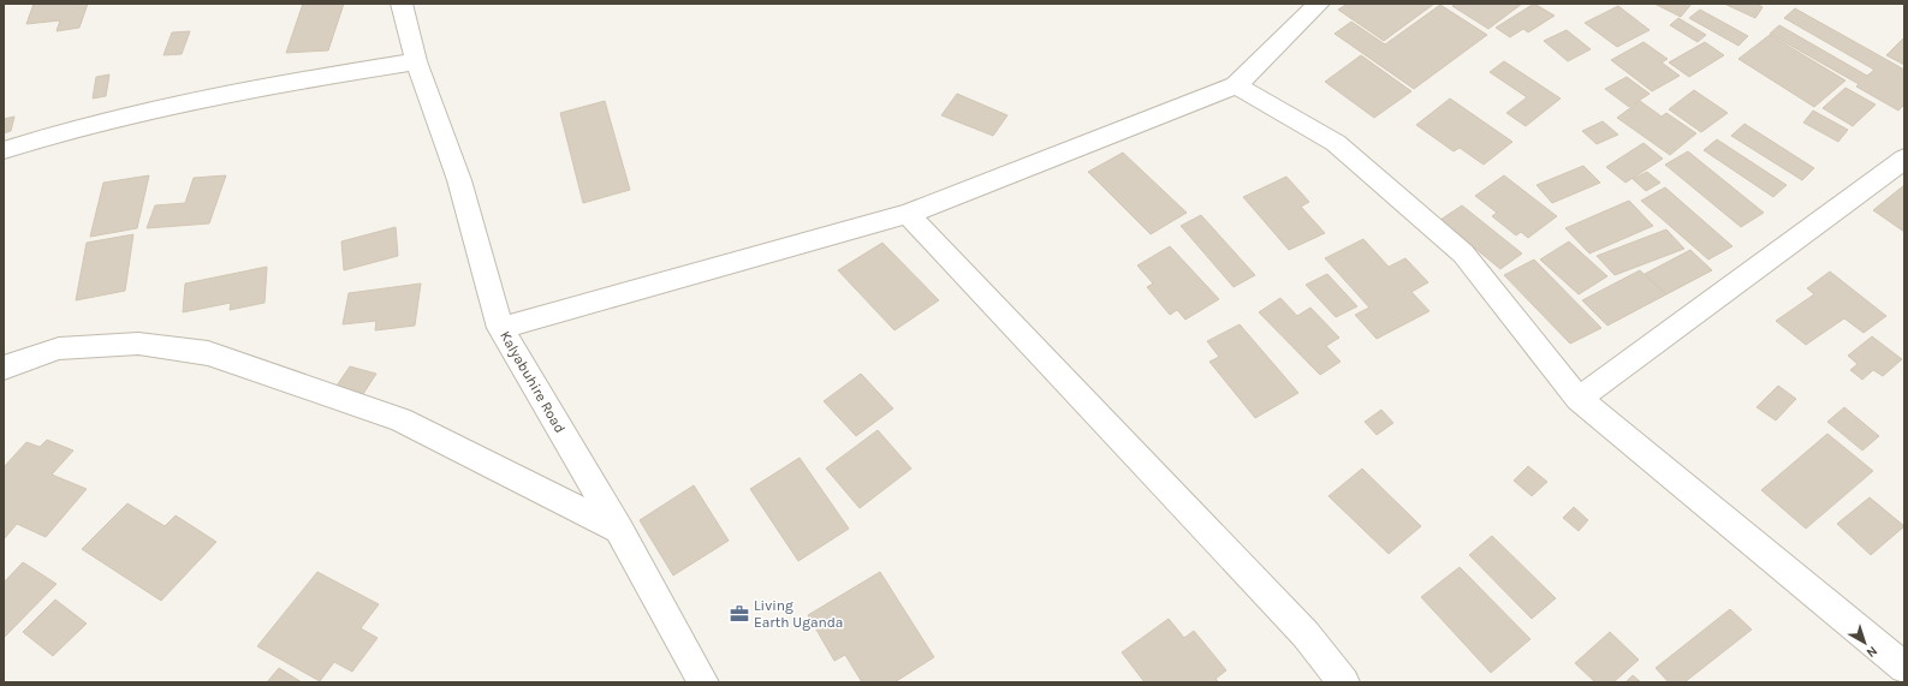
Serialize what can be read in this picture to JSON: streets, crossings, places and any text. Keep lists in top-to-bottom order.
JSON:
{
  "streets": {
    "street": ["Kalyabuhire Road"]
  },
  "places": {
    "office": ["Living Earth Uganda"]
  },
  "north": "bottom right"
}
